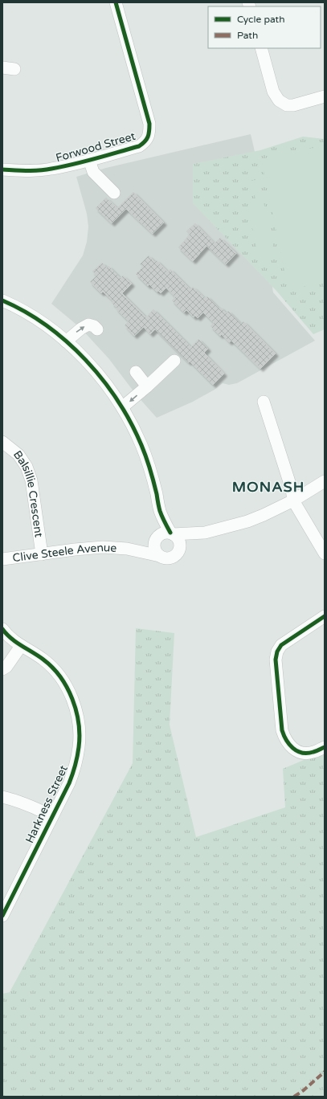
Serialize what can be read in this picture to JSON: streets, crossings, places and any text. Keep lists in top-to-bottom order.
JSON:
{
  "streets": {
    "street": [
      "Forwood Street",
      "Balsillie Crescent",
      "Clive Steele Avenue",
      "Harkness Street"
    ]
  },
  "crossings": [
    ["Balsillie Crescent", "Clive Steele Avenue"]
  ],
  "districts": ["MONASH"],
  "legend": ["Cycle path", "Path"]
}
